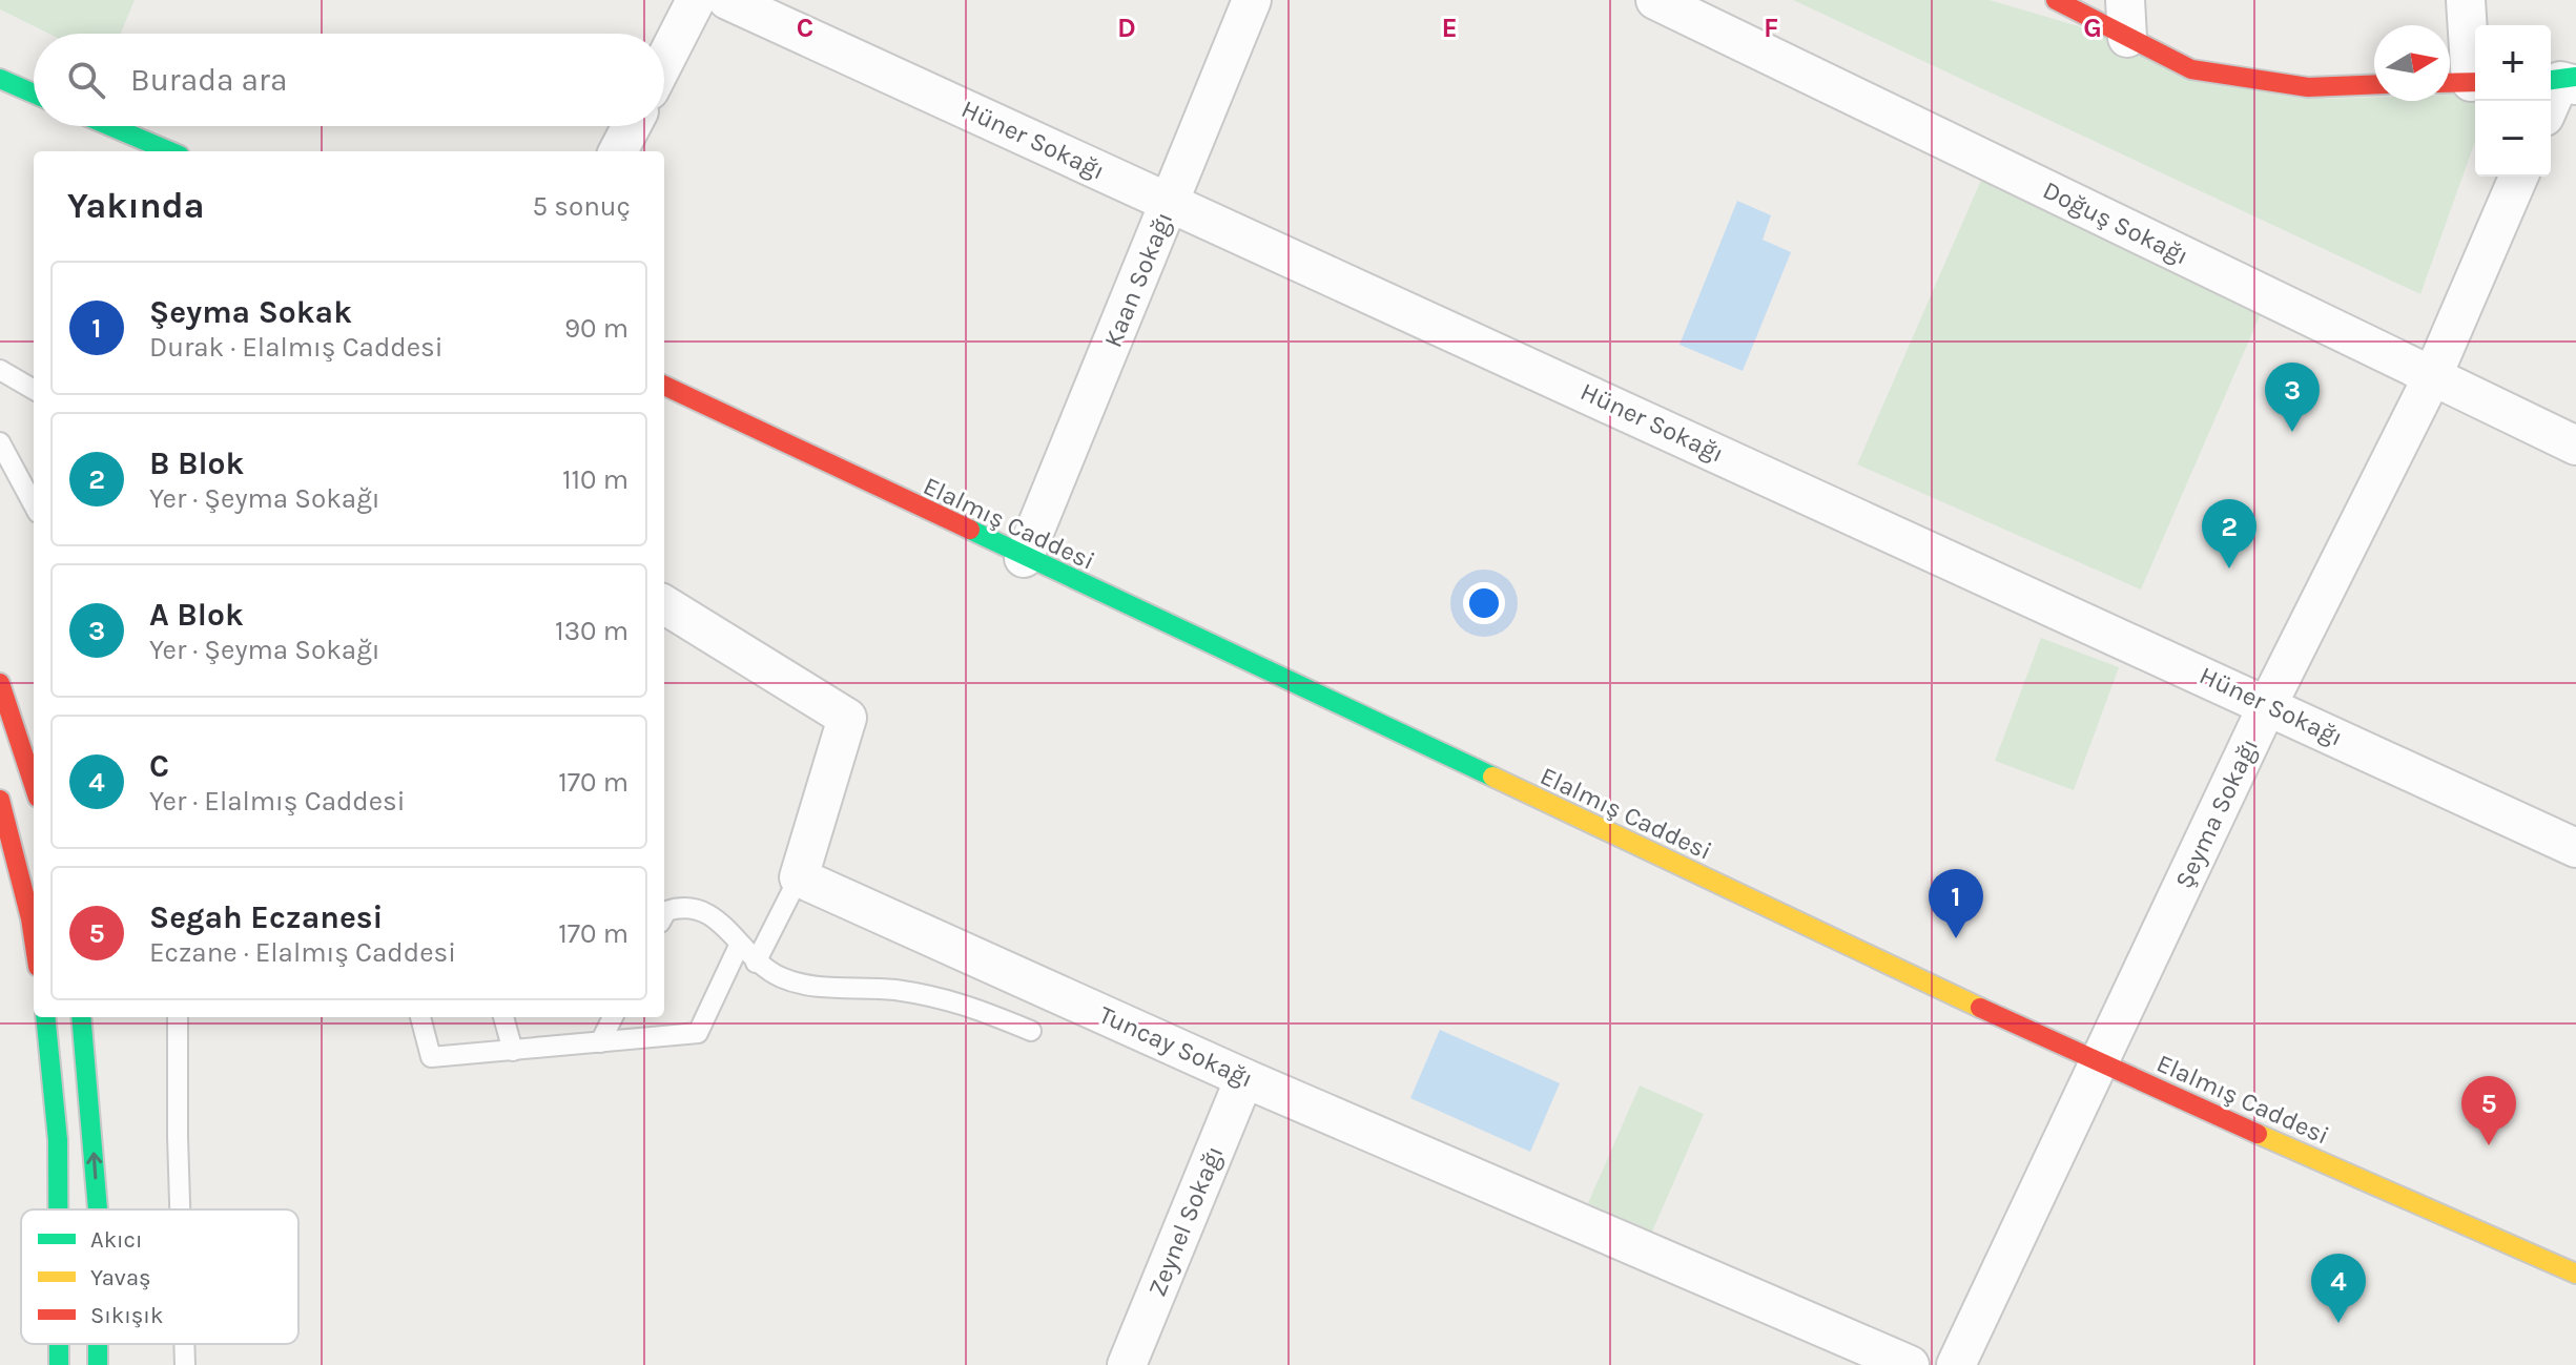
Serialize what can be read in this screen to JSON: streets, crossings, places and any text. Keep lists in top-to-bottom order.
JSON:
{
  "streets": {
    "street": [
      "Hüner Sokağı",
      "Doğuş Sokağı",
      "Kaan Sokağı",
      "Elalmış Caddesi",
      "Şeyma Sokağı",
      "Tuncay Sokağı",
      "Zeynel Sokağı"
    ]
  },
  "crossings": [
    ["Hüner Sokağı", "Kaan Sokağı"],
    ["Hüner Sokağı", "Şeyma Sokağı"],
    ["Doğuş Sokağı", "Şeyma Sokağı"],
    ["Kaan Sokağı", "Elalmış Caddesi"],
    ["Elalmış Caddesi", "Şeyma Sokağı"],
    ["Tuncay Sokağı", "Zeynel Sokağı"]
  ],
  "legend": ["Akıcı", "Yavaş", "Sıkışık"],
  "north": "right",
  "page": {
    "map_buttons": ["+", "−"],
    "search": "Burada ara",
    "heading": ["Yakında", "5 sonuç"],
    "list": [
      {
        "mark": "1",
        "name": "Şeyma Sokak",
        "note": "Durak · Elalmış Caddesi",
        "value": "90 m"
      },
      {
        "mark": "2",
        "name": "B Blok",
        "note": "Yer · Şeyma Sokağı",
        "value": "110 m"
      },
      {
        "mark": "3",
        "name": "A Blok",
        "note": "Yer · Şeyma Sokağı",
        "value": "130 m"
      },
      {
        "mark": "4",
        "name": "C",
        "note": "Yer · Elalmış Caddesi",
        "value": "170 m"
      },
      {
        "mark": "5",
        "name": "Segah Eczanesi",
        "note": "Eczane · Elalmış Caddesi",
        "value": "170 m"
      }
    ],
    "pins": [
      "3",
      "2",
      "1",
      "5",
      "4"
    ]
  },
  "grid": {
    "columns": [
      "C",
      "D",
      "E",
      "F",
      "G"
    ]
  }
}
